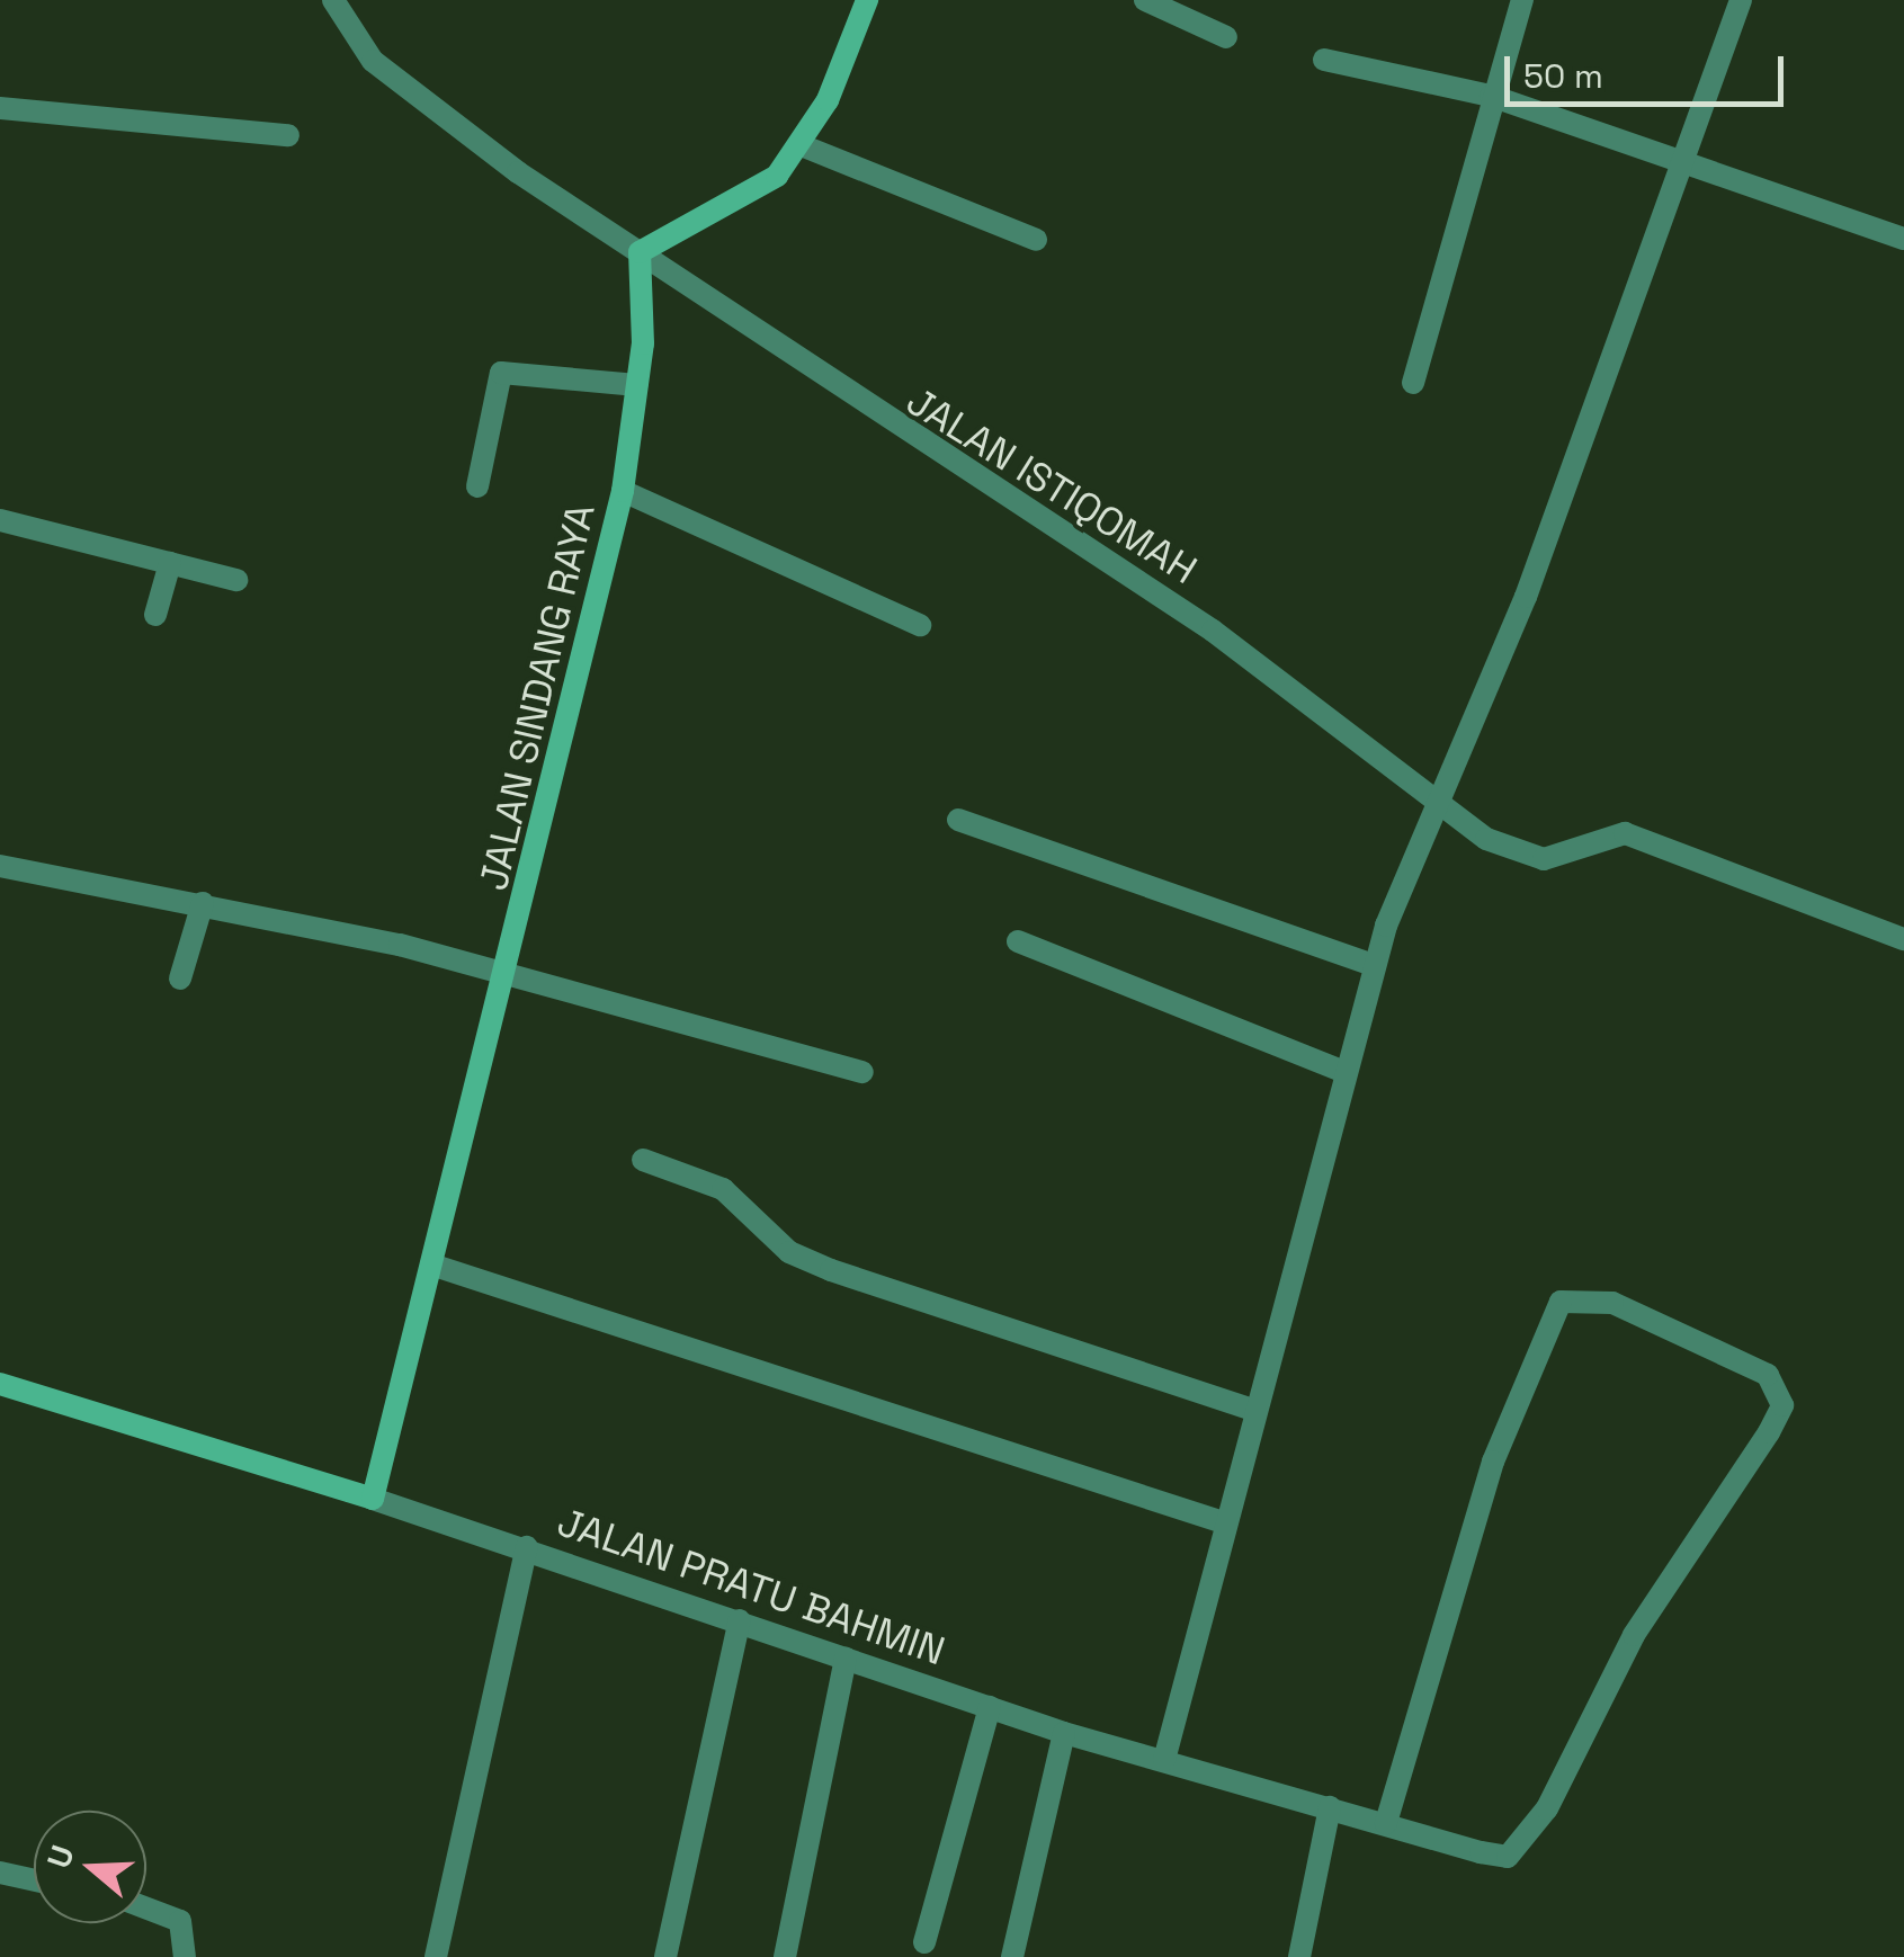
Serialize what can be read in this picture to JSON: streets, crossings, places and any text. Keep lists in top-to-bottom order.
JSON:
{
  "streets": {
    "street": ["JALAN ISTIQOMAH", "JALAN SINDANG RAYA", "JALAN PRATU BAHMIN"]
  },
  "crossings": [
    ["JALAN ISTIQOMAH", "JALAN SINDANG RAYA"],
    ["JALAN SINDANG RAYA", "JALAN PRATU BAHMIN"]
  ],
  "scale_bar": "50 m",
  "north": "left"
}
